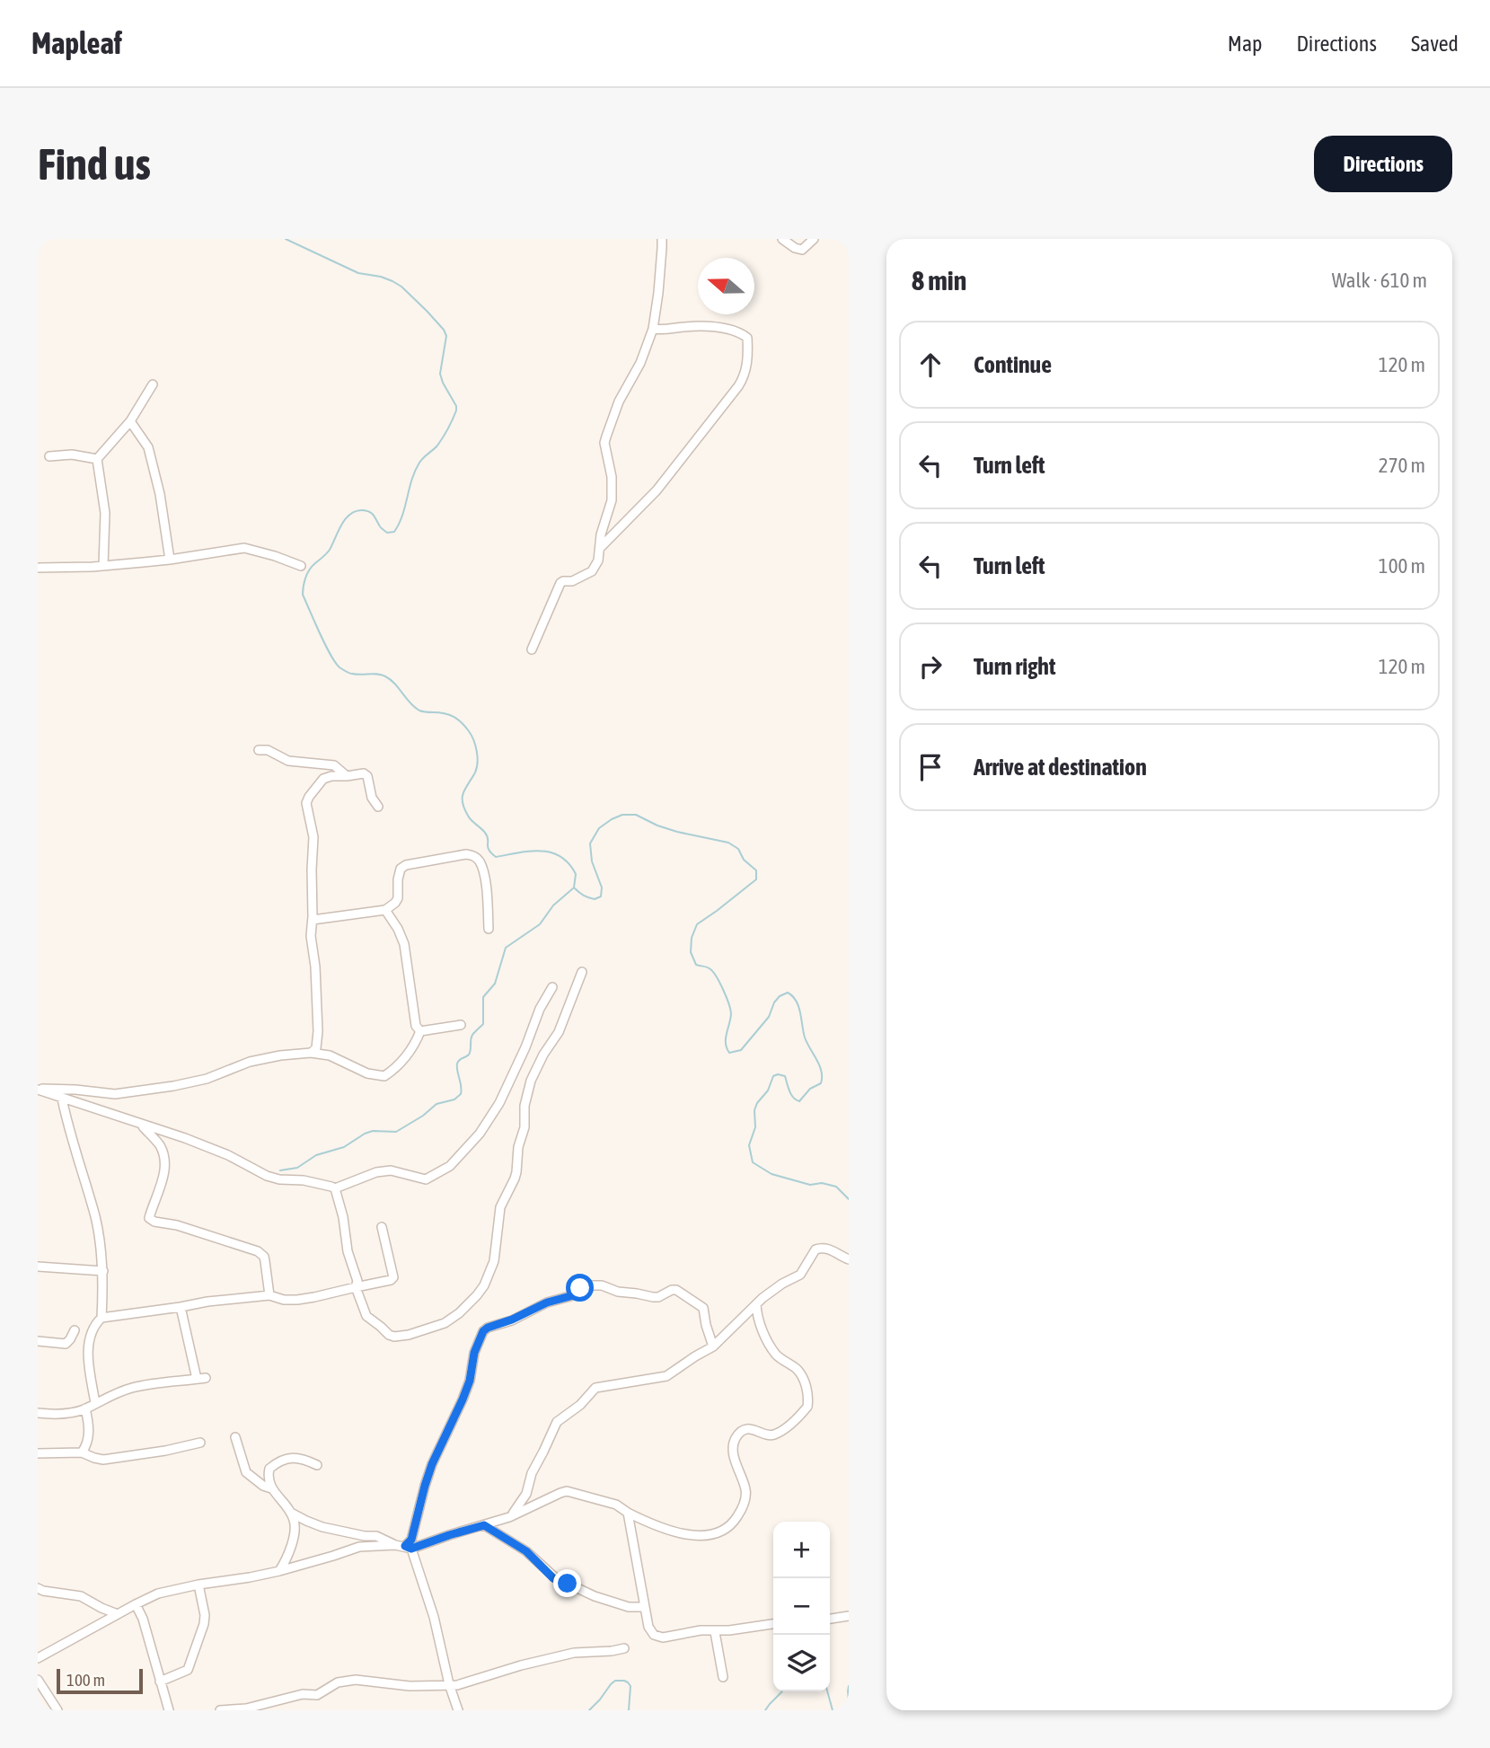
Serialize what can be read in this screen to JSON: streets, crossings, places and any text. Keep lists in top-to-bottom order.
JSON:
{
  "scale_bar": "100 m",
  "north": "left",
  "page": {
    "header": "Mapleaf",
    "nav": ["Map", "Directions", "Saved"],
    "buttons": "Directions",
    "title": "Find us",
    "heading": ["8 min", "Walk · 610 m"],
    "list": [
      ["Continue", "120 m"],
      ["Turn left", "270 m"],
      ["Turn left", "100 m"],
      ["Turn right", "120 m"],
      "Arrive at destination"
    ],
    "map_buttons": ["+", "−"],
    "scale": "100 m"
  }
}
